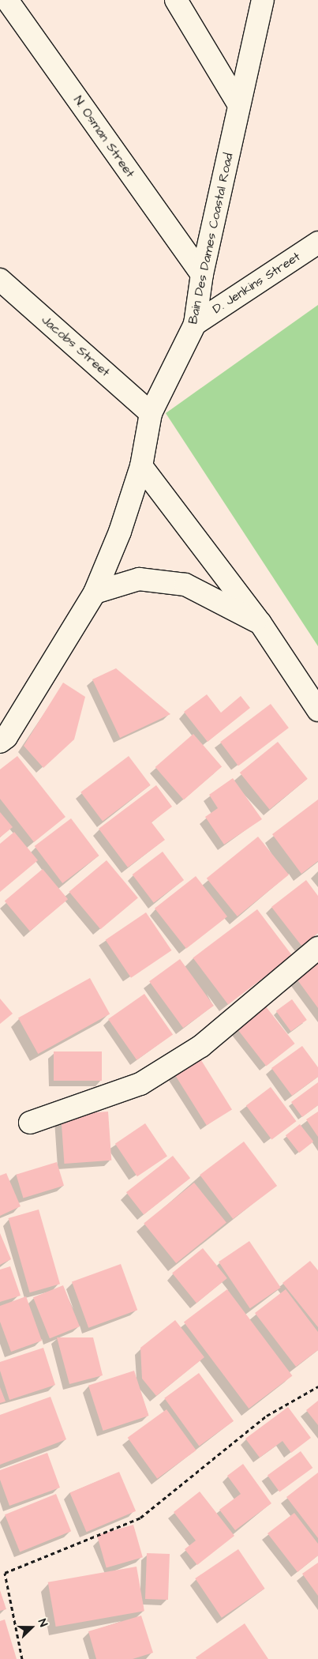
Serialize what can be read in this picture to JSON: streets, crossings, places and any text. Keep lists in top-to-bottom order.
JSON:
{
  "streets": {
    "street": [
      "N. Osman Street",
      "Bain Des Dames Coastal Road",
      "D. Jenkins Street",
      "Jacobs Street"
    ]
  },
  "crossings": [
    ["N. Osman Street", "Bain Des Dames Coastal Road"],
    ["Bain Des Dames Coastal Road", "D. Jenkins Street"],
    ["Bain Des Dames Coastal Road", "Jacobs Street"]
  ],
  "north": "right"
}
